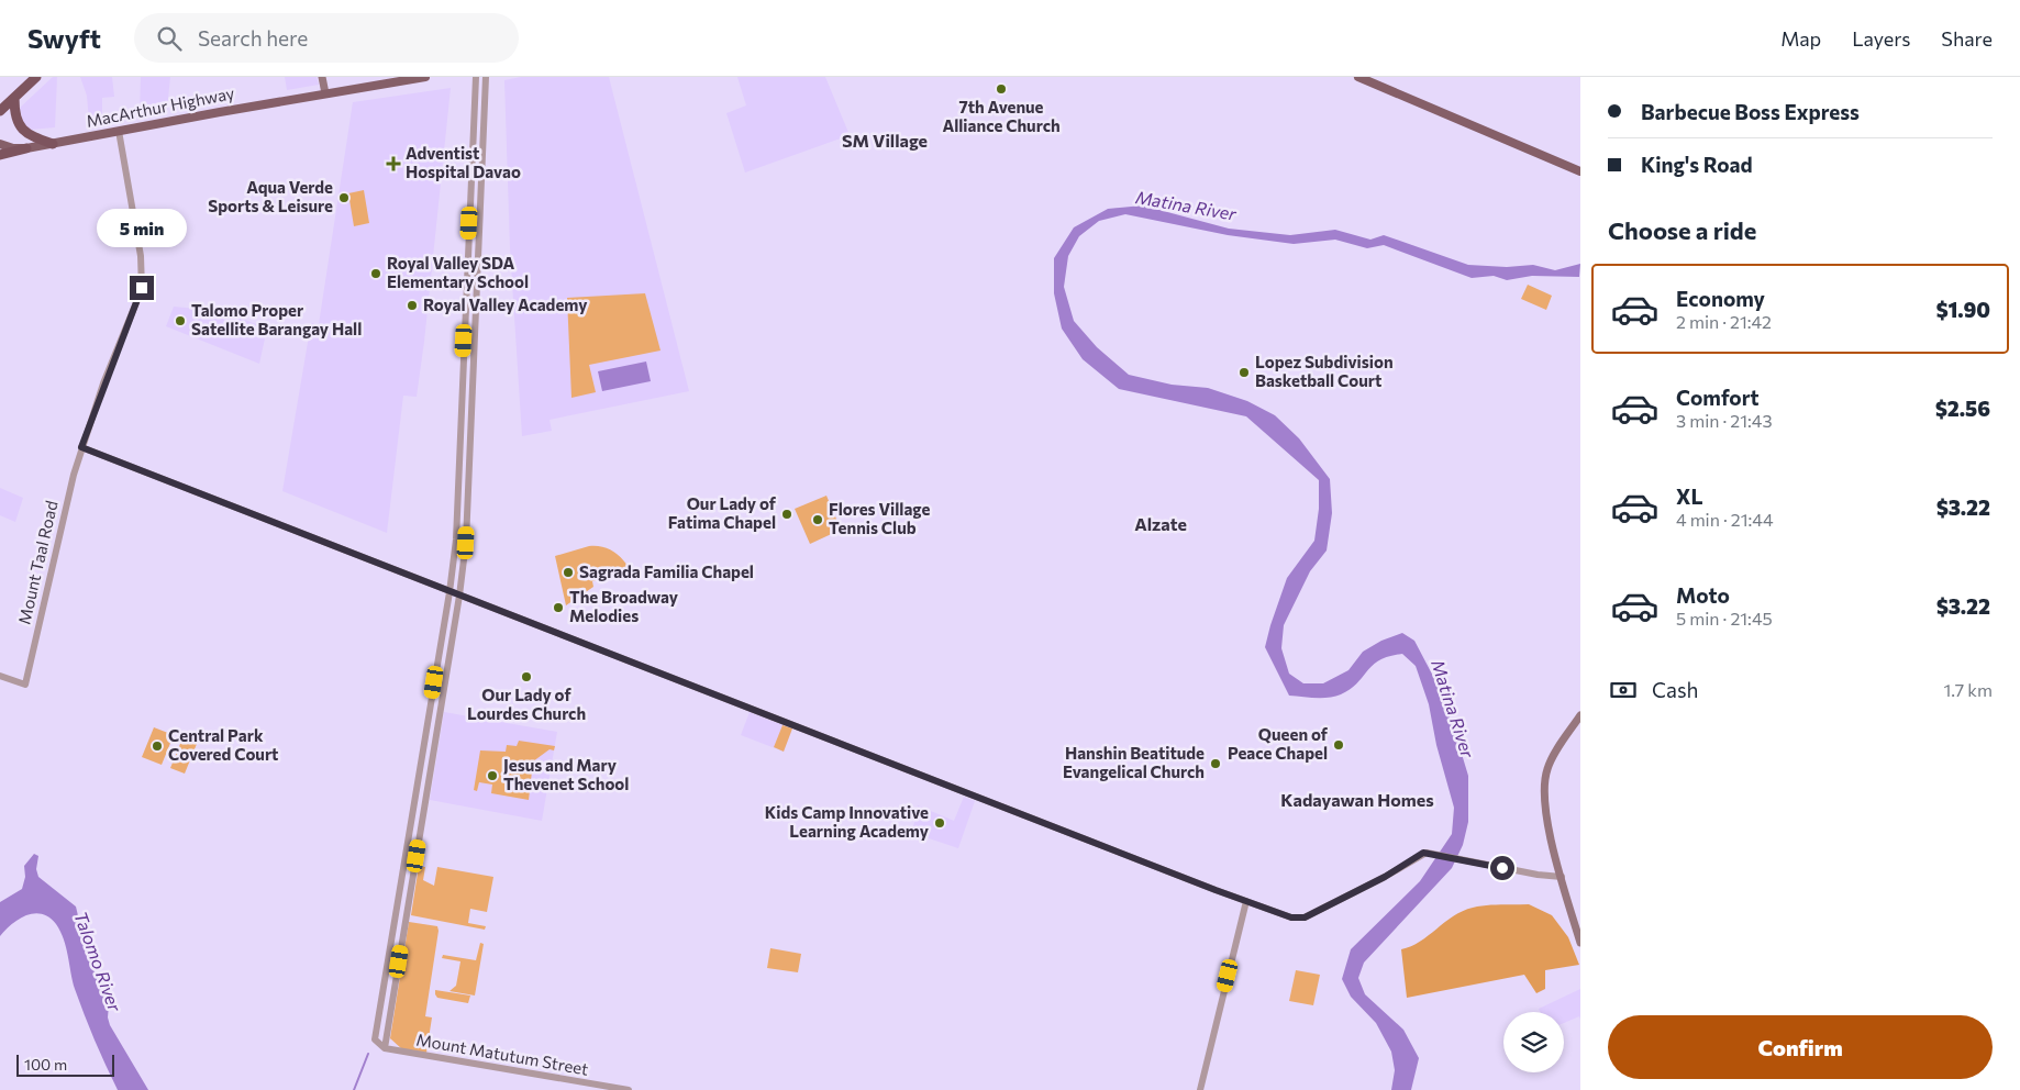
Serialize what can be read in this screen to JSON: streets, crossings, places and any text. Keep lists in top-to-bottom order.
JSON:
{
  "streets": {
    "main road": ["MacArthur Highway"],
    "street": ["Mount Taal Road", "Mount Matutum Street"]
  },
  "crossings": [
    ["MacArthur Highway", "Mount Taal Road"]
  ],
  "districts": ["SM Village", "Alzate", "Kadayawan Homes"],
  "water": ["Matina River", "Talomo River"],
  "places": {
    "other": [
      "7th Avenue Alliance Church",
      "Aqua Verde Sports & Leisure",
      "Royal Valley SDA Elementary School",
      "Royal Valley Academy",
      "Talomo Proper Satellite Barangay Hall",
      "Lopez Subdivision Basketball Court",
      "Our Lady of Fatima Chapel",
      "Flores Village Tennis Club",
      "Sagrada Familia Chapel",
      "The Broadway Melodies",
      "Our Lady of Lourdes Church",
      "Queen of Peace Chapel",
      "Central Park Covered Court",
      "Hanshin Beatitude Evangelical Church",
      "Jesus and Mary Thevenet School",
      "Kids Camp Innovative Learning Academy"
    ],
    "health": ["Adventist Hospital Davao"]
  },
  "scale_bar": "100 m",
  "page": {
    "header": "Swyft",
    "search": "Search here",
    "nav": ["Map", "Layers", "Share"],
    "banner": ["Barbecue Boss Express", "King's Road"],
    "heading": "Choose a ride",
    "bubble": "5 min",
    "list": [
      {
        "name": "Economy",
        "note": "2 min · 21:42",
        "value": "$1.90"
      },
      {
        "name": "Comfort",
        "note": "3 min · 21:43",
        "value": "$2.56"
      },
      {
        "name": "XL",
        "note": "4 min · 21:44",
        "value": "$3.22"
      },
      {
        "name": "Moto",
        "note": "5 min · 21:45",
        "value": "$3.22"
      }
    ],
    "pay": ["Cash", "1.7 km"],
    "buttons": "Confirm",
    "scale": "100 m"
  }
}
